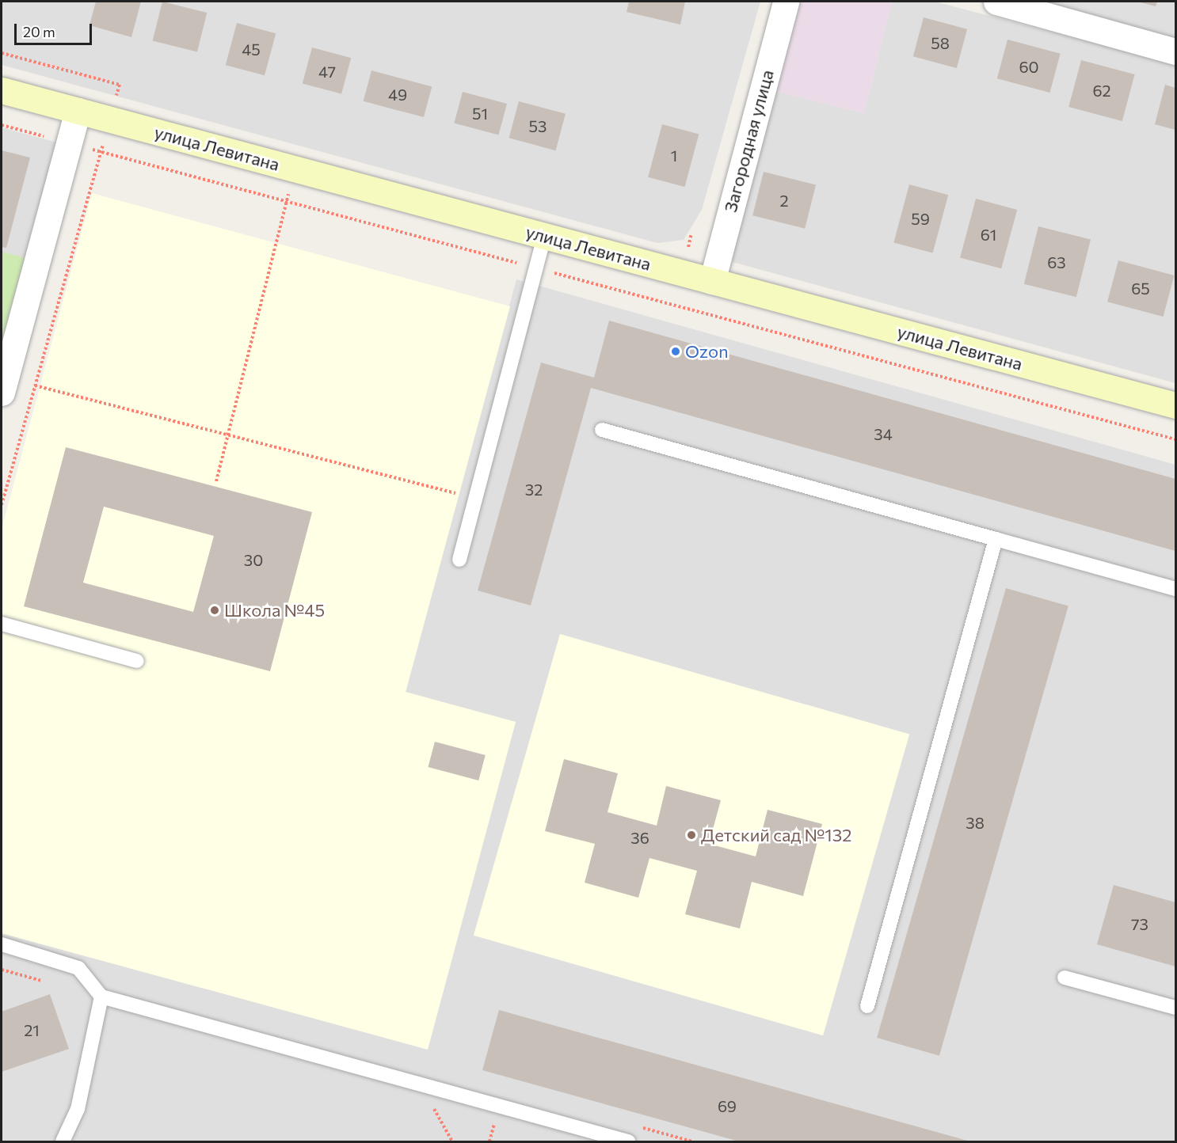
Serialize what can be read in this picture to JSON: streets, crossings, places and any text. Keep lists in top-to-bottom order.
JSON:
{
  "streets": {
    "main road": ["улица Левитана"],
    "street": ["Загородная улица"]
  },
  "crossings": [
    ["Загородная улица", "улица Левитана"]
  ],
  "places": ["Ozon", "Школа №45", "Детский сад №132"],
  "house_numbers": [
    "58",
    "45",
    "60",
    "47",
    "62",
    "49",
    "51",
    "53",
    "1",
    "2",
    "59",
    "61",
    "63",
    "65",
    "34",
    "32",
    "30",
    "38",
    "36",
    "73",
    "21",
    "69"
  ],
  "scale_bar": "20 m"
}
